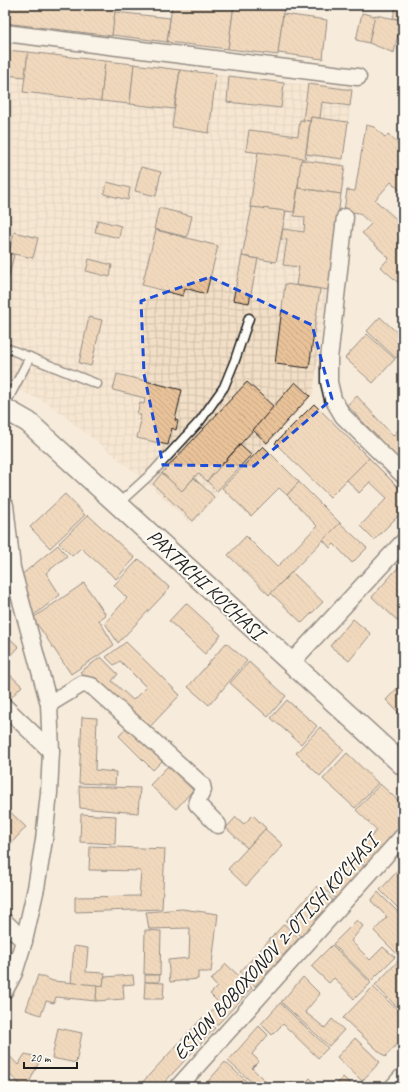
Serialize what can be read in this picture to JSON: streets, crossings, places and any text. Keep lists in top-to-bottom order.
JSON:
{
  "streets": {
    "street": ["PAXTACHI KO'CHASI", "ESHON BOBOXONOV 2-O'TISH KO'CHASI"]
  },
  "scale_bar": "20 m"
}
